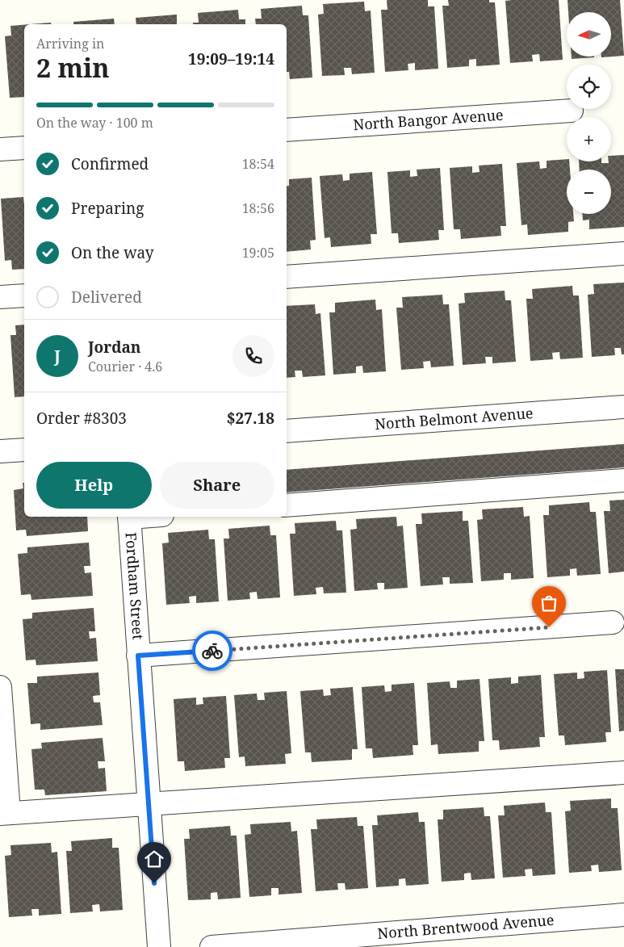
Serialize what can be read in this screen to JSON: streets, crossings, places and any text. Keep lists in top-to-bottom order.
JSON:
{
  "streets": {
    "street": [
      "North Bangor Avenue",
      "North Belmont Avenue",
      "Fordham Street",
      "North Brentwood Avenue"
    ]
  },
  "north": "left",
  "page": {
    "map_buttons": ["+", "−"],
    "heading": ["2 min", "Arriving in", "19:09–19:14"],
    "panel": [
      "Jordan",
      "Courier · 4.6",
      "Order #8303",
      "$27.18"
    ],
    "bar": "On the way · 100 m",
    "list": [
      ["Confirmed", "18:54"],
      ["Preparing", "18:56"],
      ["On the way", "19:05"],
      "Delivered"
    ],
    "round": "J",
    "buttons": ["Help", "Share"]
  }
}
